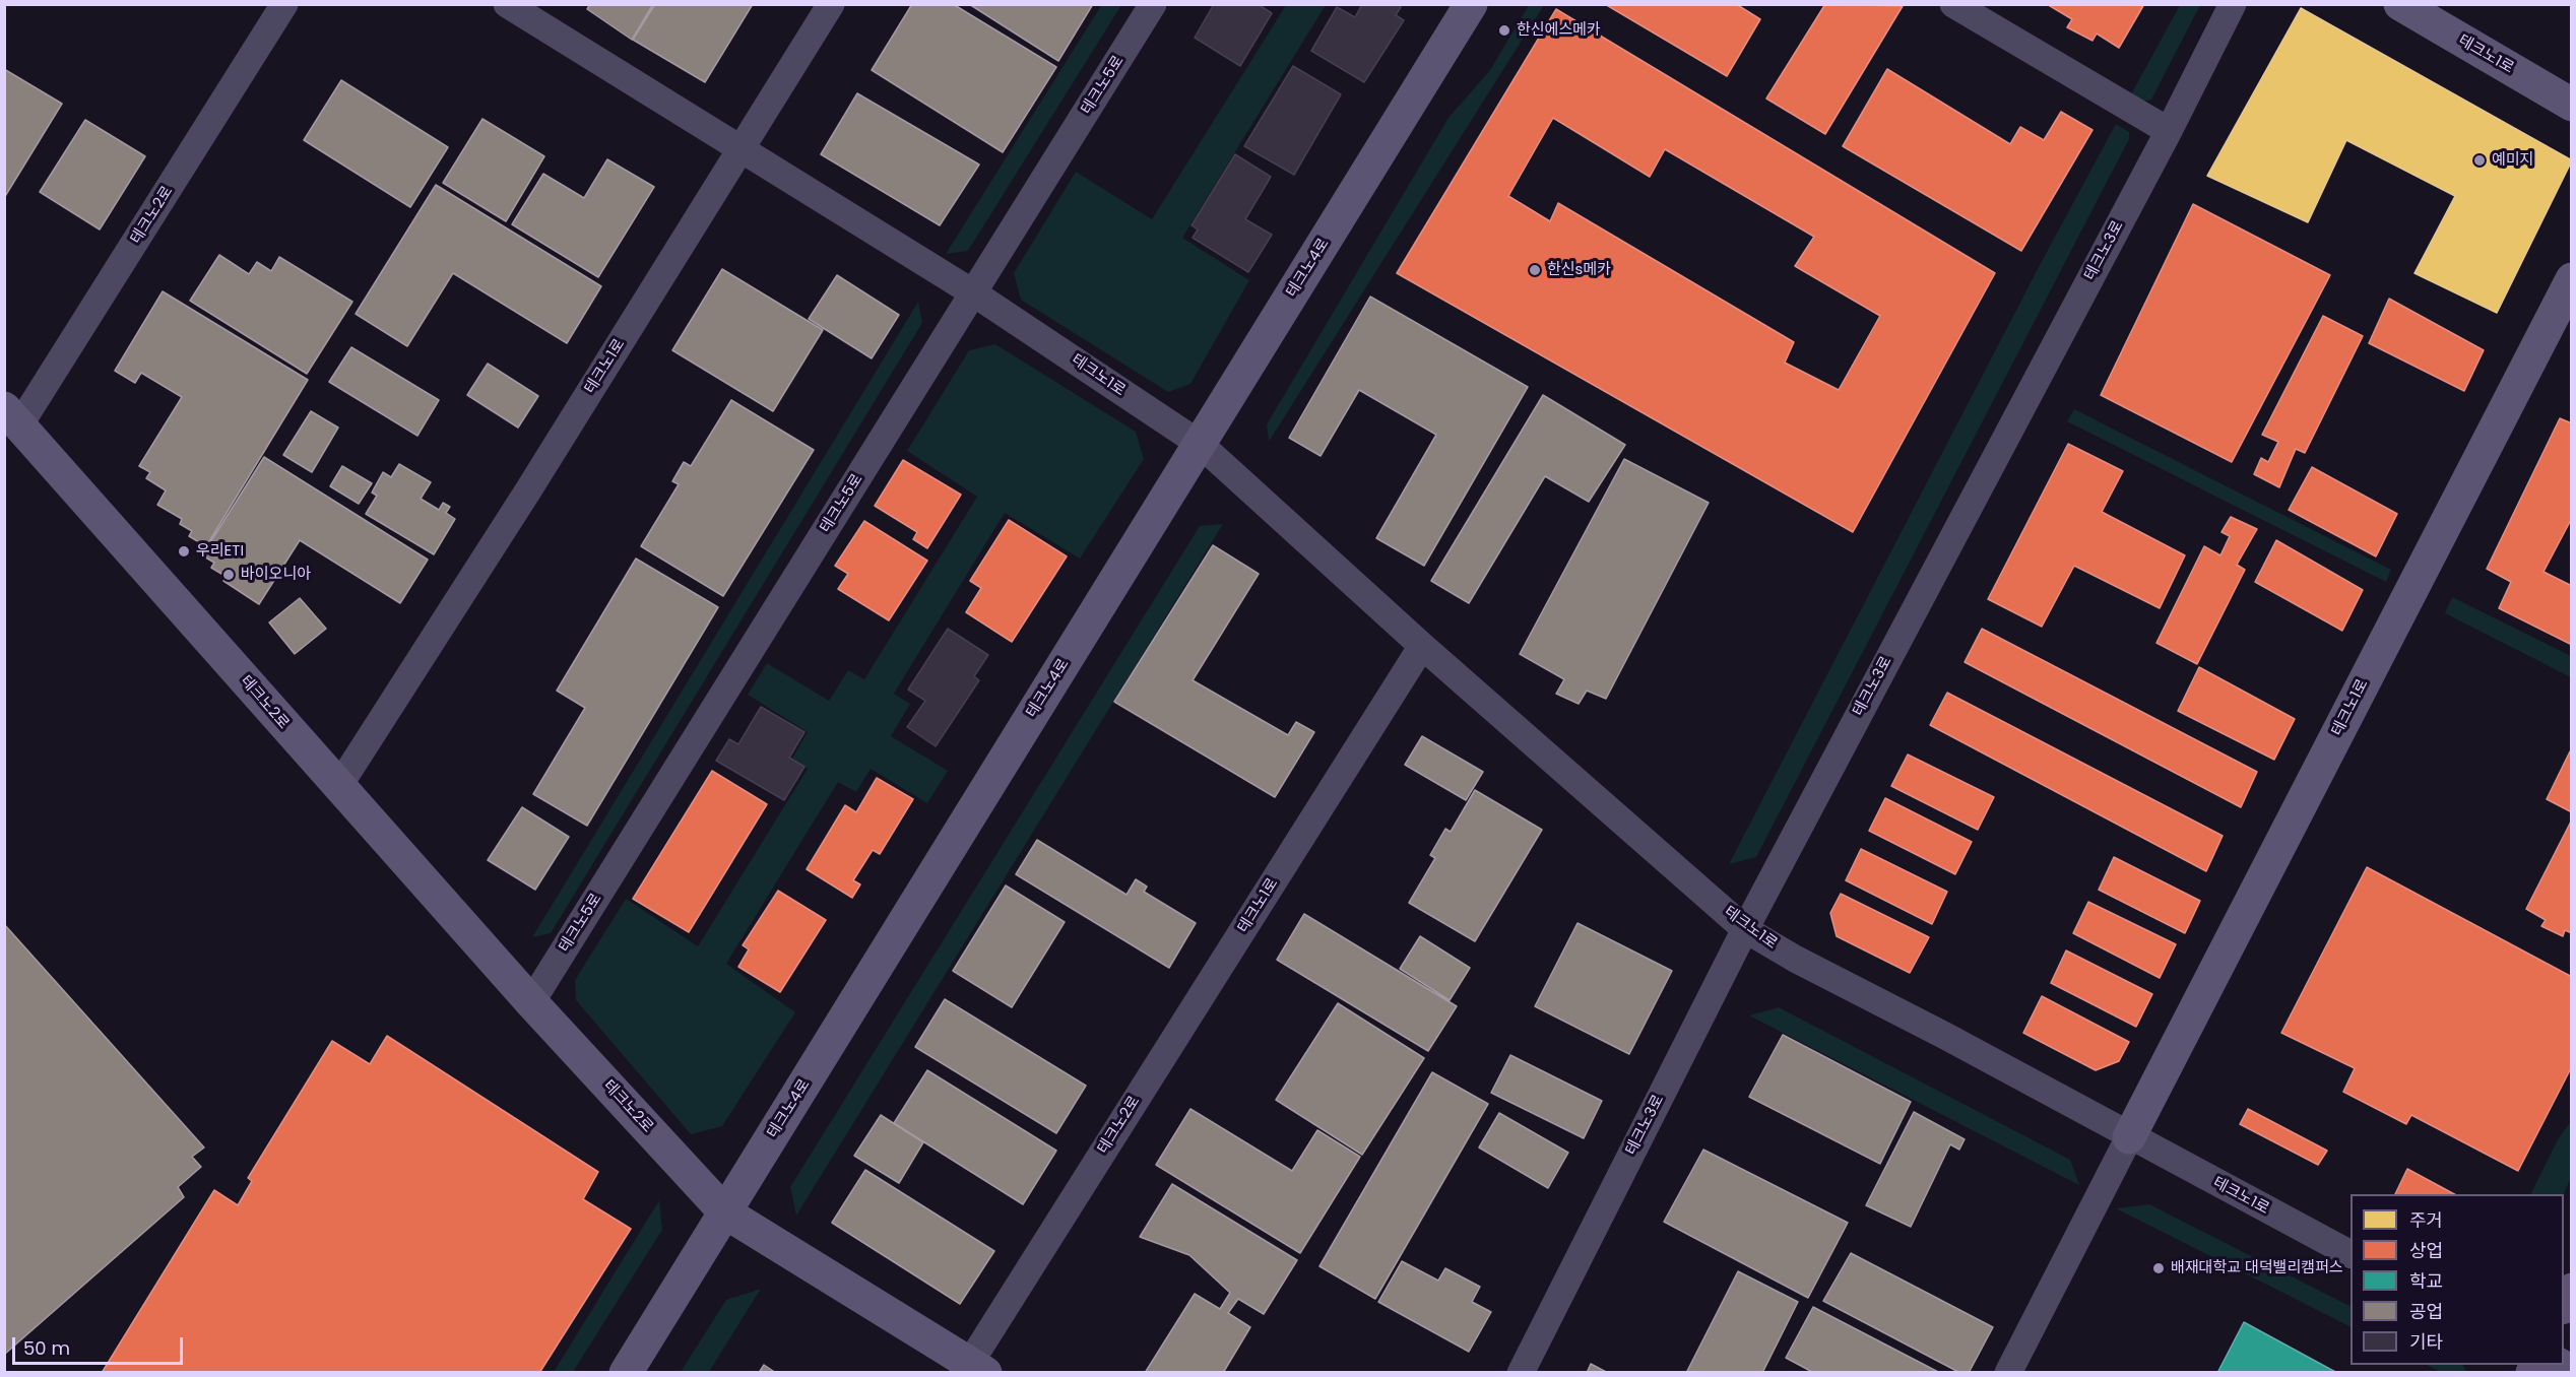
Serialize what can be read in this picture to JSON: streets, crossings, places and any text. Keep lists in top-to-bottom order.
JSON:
{
  "streets": {
    "main road": ["테크노1로", "테크노2로", "테크노4로"],
    "street": ["테크노5로", "테크노3로"]
  },
  "crossings": [
    ["테크노1로", "테크노5로"],
    ["테크노1로", "테크노2로"],
    ["테크노1로", "테크노3로"],
    ["테크노1로", "테크노4로"],
    ["테크노5로", "테크노2로"],
    ["테크노2로", "테크노4로"]
  ],
  "places": [
    "한신에스메카",
    "예미지",
    "한신s메카",
    "우리ETI",
    "바이오니아",
    "배재대학교 대덕밸리캠퍼스"
  ],
  "legend": [
    "주거",
    "상업",
    "학교",
    "공업",
    "기타"
  ],
  "scale_bar": "50 m"
}
